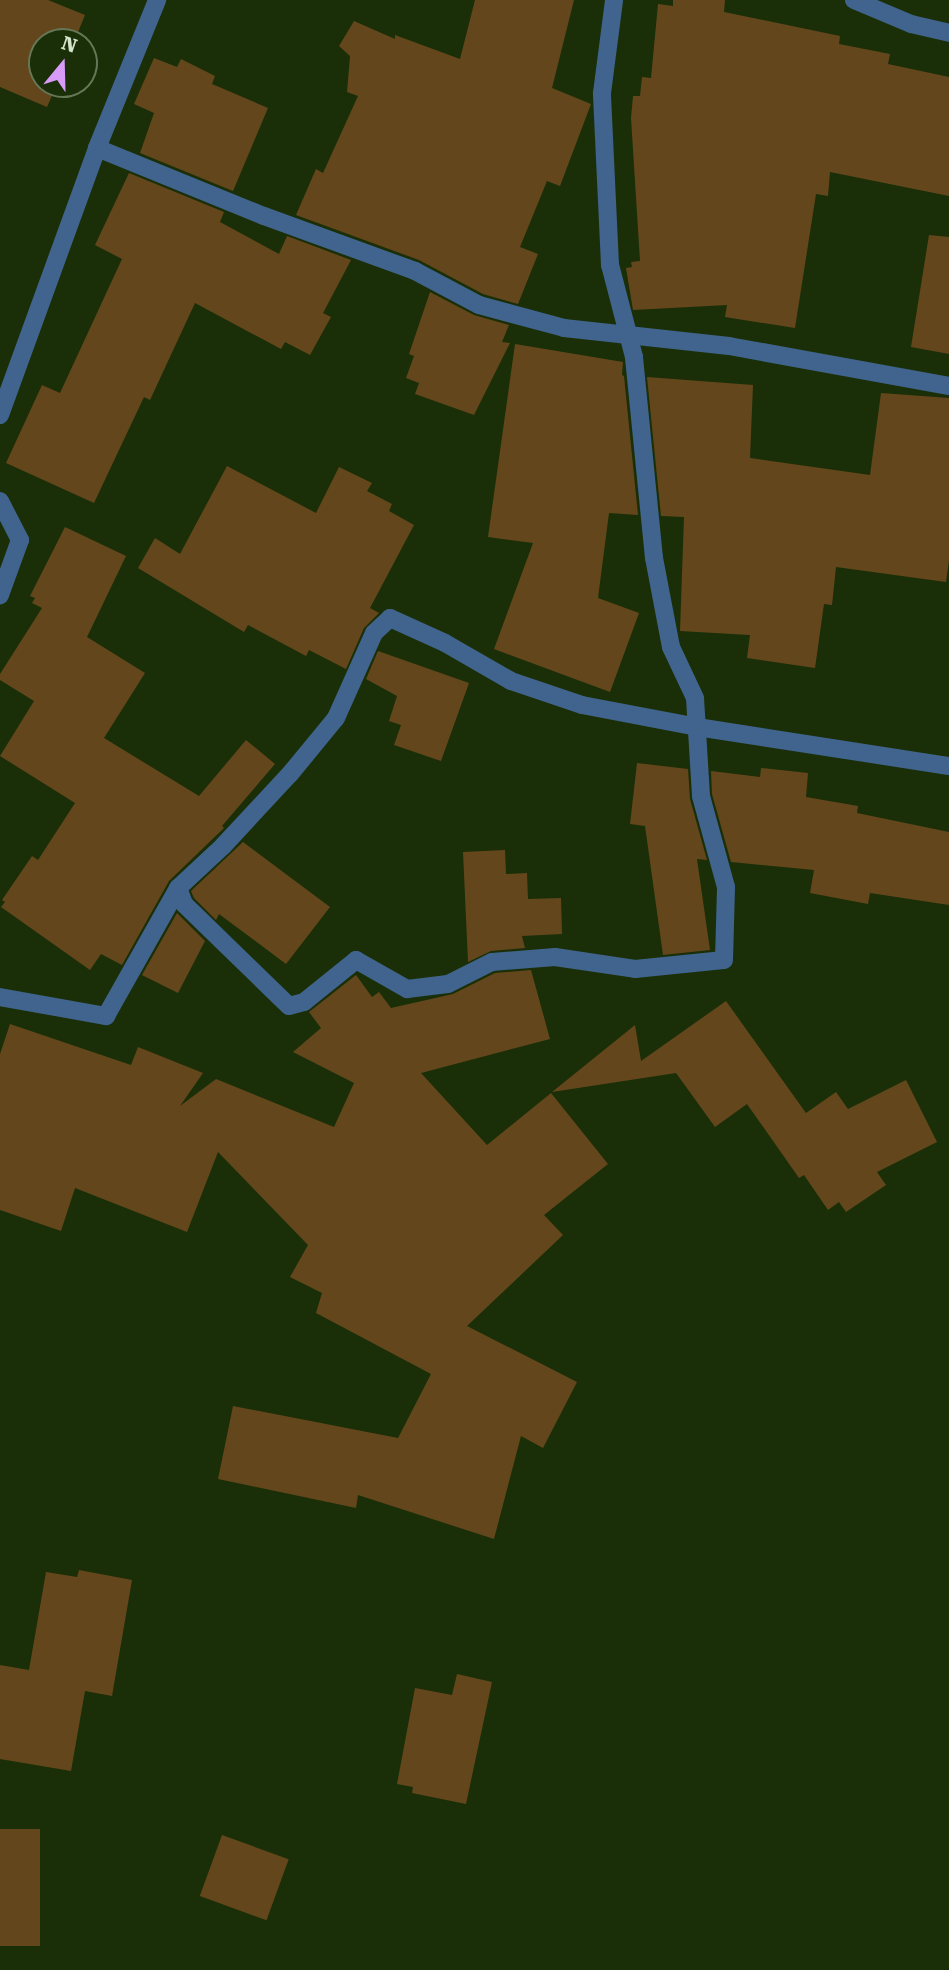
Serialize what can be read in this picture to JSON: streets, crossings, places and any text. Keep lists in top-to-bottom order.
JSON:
{
  "north": "top"
}
